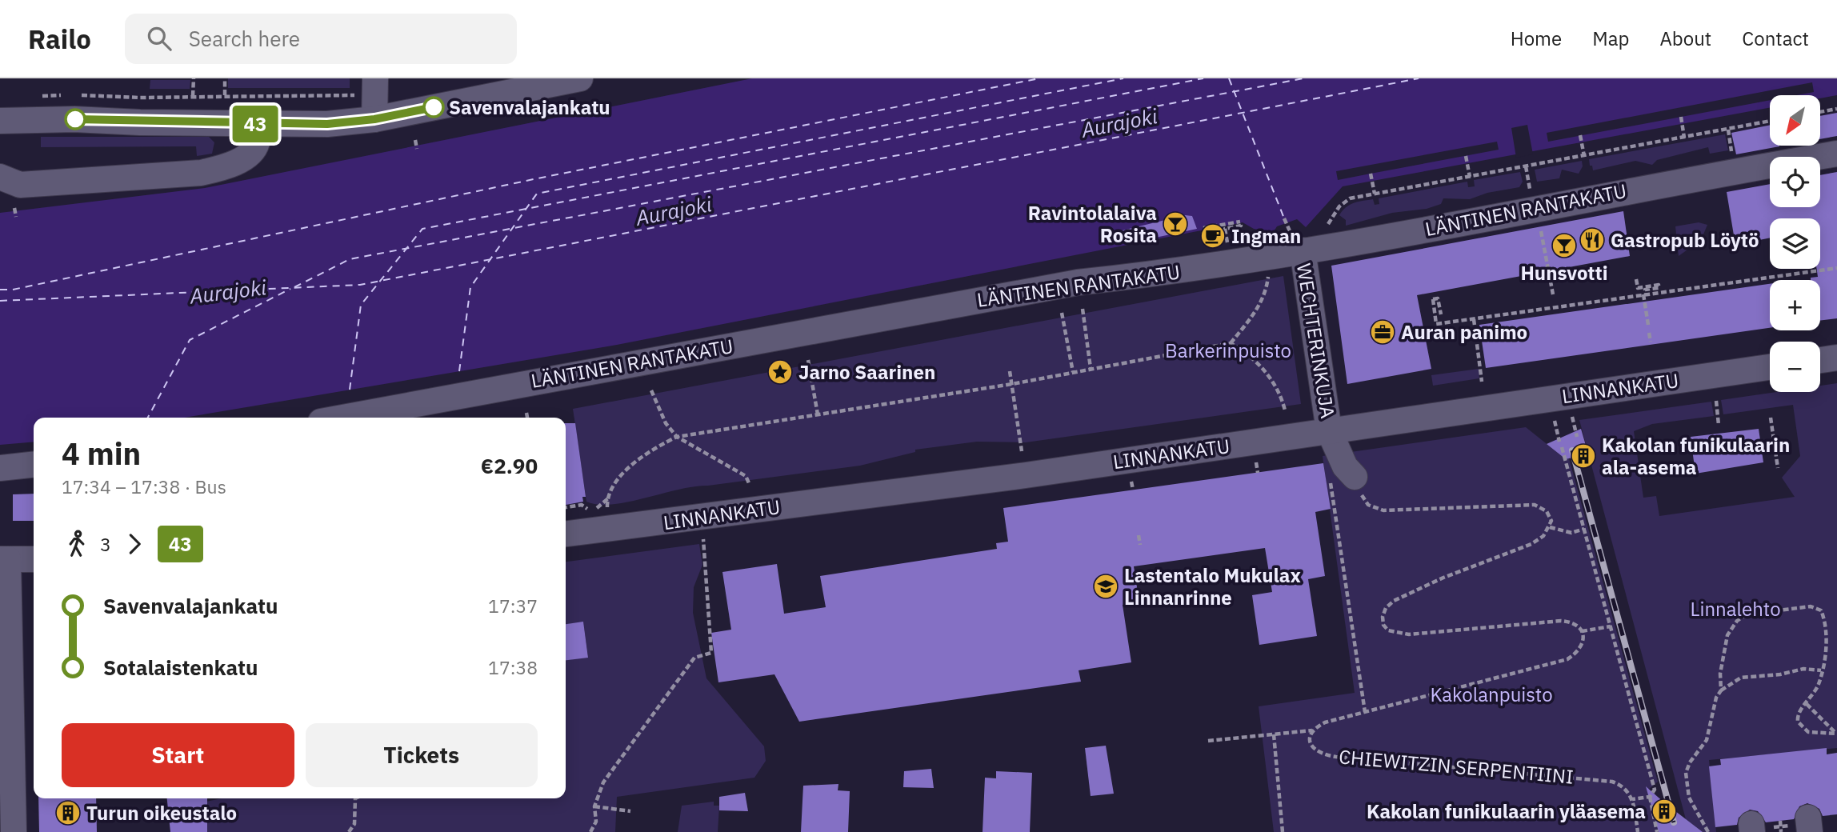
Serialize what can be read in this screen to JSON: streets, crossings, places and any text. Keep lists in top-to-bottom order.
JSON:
{
  "streets": {
    "street": ["LÄNTINEN RANTAKATU", "WECHTERINKUJA", "LINNANKATU"],
    "path": ["CHIEWITZIN SERPENTIINI"]
  },
  "crossings": [
    ["LÄNTINEN RANTAKATU", "WECHTERINKUJA"],
    ["WECHTERINKUJA", "LINNANKATU"]
  ],
  "water": ["Aurajoki"],
  "parks": ["Barkerinpuisto", "Linnalehto", "Kakolanpuisto"],
  "places": {
    "other": ["Savenvalajankatu"],
    "bar": ["Ravintolalaiva Rosita", "Hunsvotti"],
    "cafe": ["Ingman"],
    "restaurant": ["Gastropub Löytö"],
    "office": ["Auran panimo"],
    "place": ["Jarno Saarinen"],
    "building": ["Kakolan funikulaarin ala-asema", "Kakolan funikulaarin yläasema", "Turun oikeustalo"],
    "school or university": ["Lastentalo Mukulax Linnanrinne"]
  },
  "lines": ["bus line 43"],
  "north": "bottom left",
  "page": {
    "header": "Railo",
    "search": "Search here",
    "nav": [
      "Home",
      "Map",
      "About",
      "Contact"
    ],
    "on_map": "43",
    "map_buttons": ["+", "−"],
    "heading": ["4 min", "17:34 – 17:38 · Bus", "€2.90"],
    "legs": ["3", "43"],
    "list": [
      {
        "name": "Savenvalajankatu",
        "value": "17:37"
      },
      {
        "name": "Sotalaistenkatu",
        "value": "17:38"
      }
    ],
    "buttons": ["Start", "Tickets"]
  }
}
